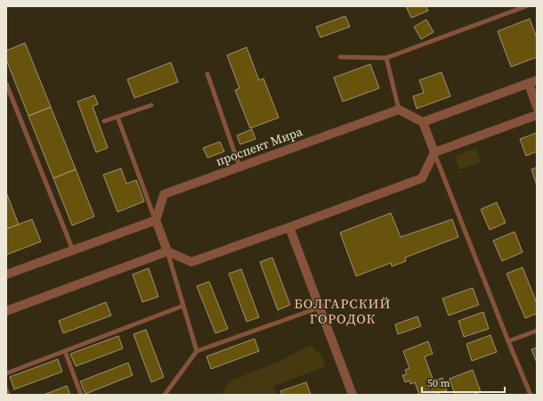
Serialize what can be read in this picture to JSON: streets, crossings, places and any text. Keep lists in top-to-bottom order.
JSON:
{
  "streets": {
    "street": ["проспект Мира"]
  },
  "districts": ["БОЛГАРСКИЙ ГОРОДОК"],
  "scale_bar": "50 m"
}
